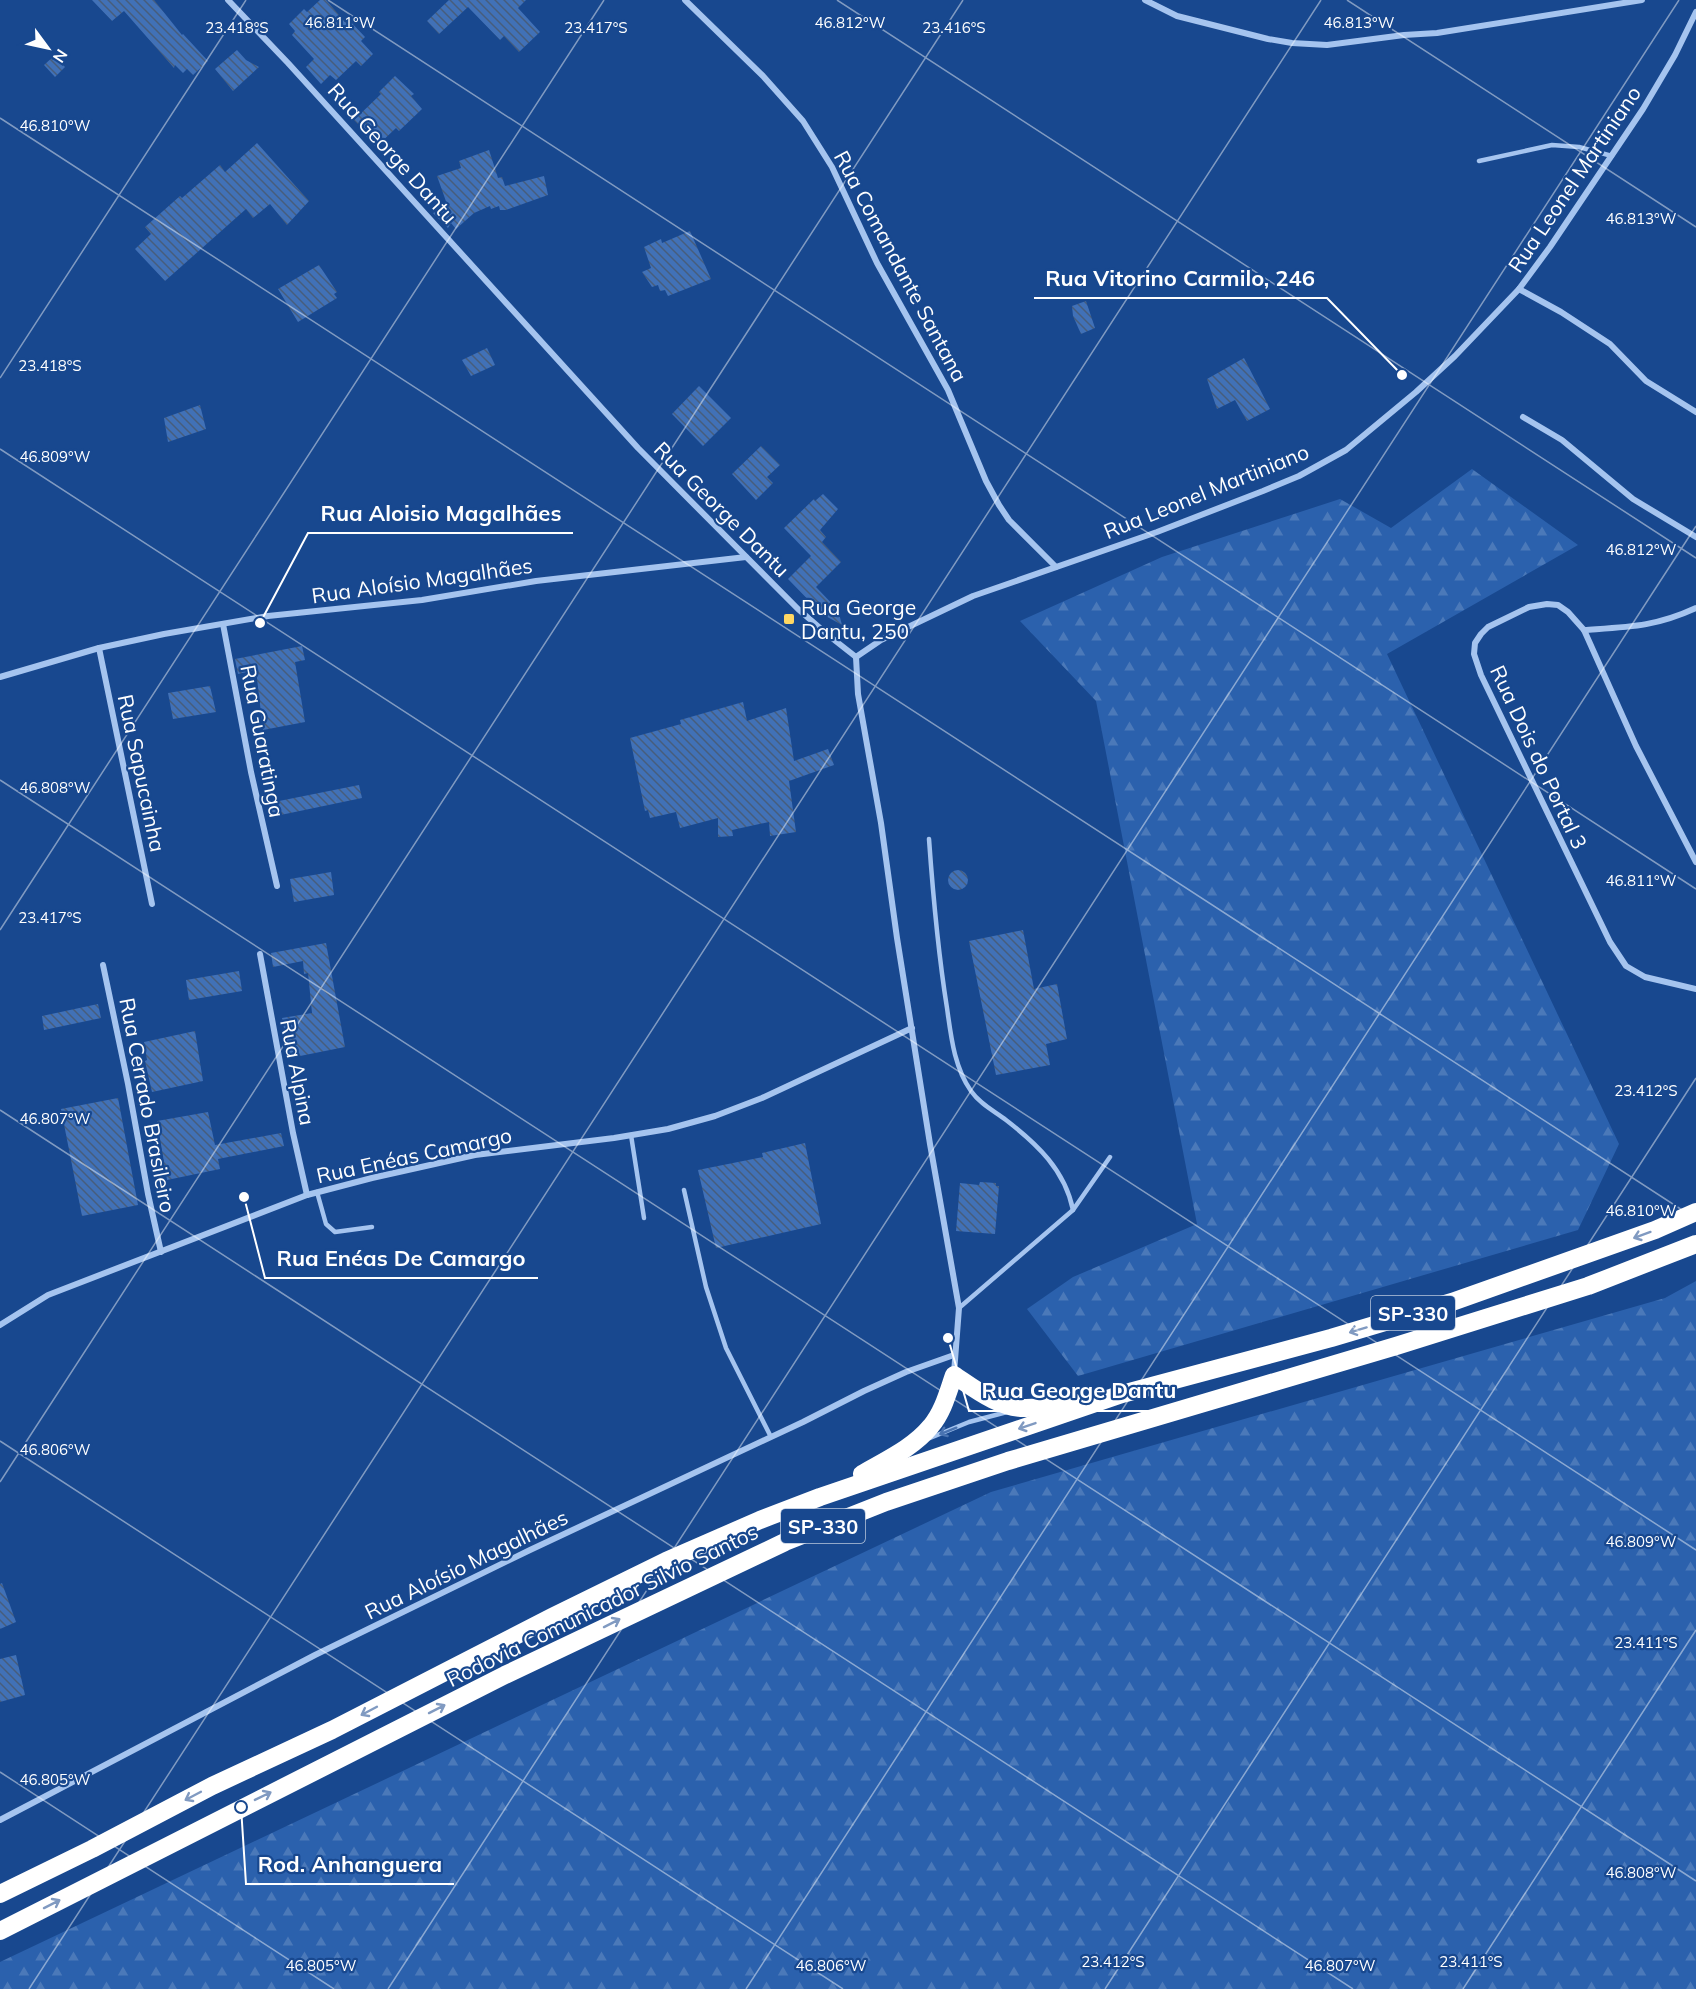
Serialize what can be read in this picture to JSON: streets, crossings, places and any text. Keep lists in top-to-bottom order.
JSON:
{
  "streets": {
    "highway": ["SP-330", "Rodovia Comunicador Silvio Santos"],
    "street": [
      "Rua George Dantu",
      "Rua Leonel Martiniano",
      "Rua Comandante Santana",
      "Rua Aloísio Magalhães",
      "Rua Guaratinga",
      "Rua Dois do Portal 3",
      "Rua Sapucainha",
      "Rua Alpina",
      "Rua Cerrado Brasileiro",
      "Rua Enéas Camargo"
    ]
  },
  "crossings": [
    ["Rua George Dantu", "Rua Leonel Martiniano"],
    ["Rua George Dantu", "Rua Aloísio Magalhães"],
    ["Rua Leonel Martiniano", "Rua Comandante Santana"],
    ["Rua Aloísio Magalhães", "Rua Guaratinga"],
    ["Rua Aloísio Magalhães", "Rua Sapucainha"],
    ["Rua Alpina", "Rua Enéas Camargo"],
    ["Rua Cerrado Brasileiro", "Rua Enéas Camargo"]
  ],
  "places": {
    "other": [
      "Rua Vitorino Carmilo, 246",
      "Rua Aloisio Magalhães",
      "Rua Enéas De Camargo",
      "Rua George Dantu",
      "Rod. Anhanguera"
    ],
    "transit": ["Rua George Dantu, 250"]
  },
  "north": "bottom right",
  "coordinates": [
    "46.812°W",
    "46.811°W",
    "46.813°W",
    "23.417°S",
    "23.418°S",
    "23.416°S",
    "46.810°W",
    "46.809°W",
    "46.808°W",
    "23.412°S",
    "46.807°W",
    "46.806°W",
    "23.411°S",
    "46.805°W"
  ]
}
